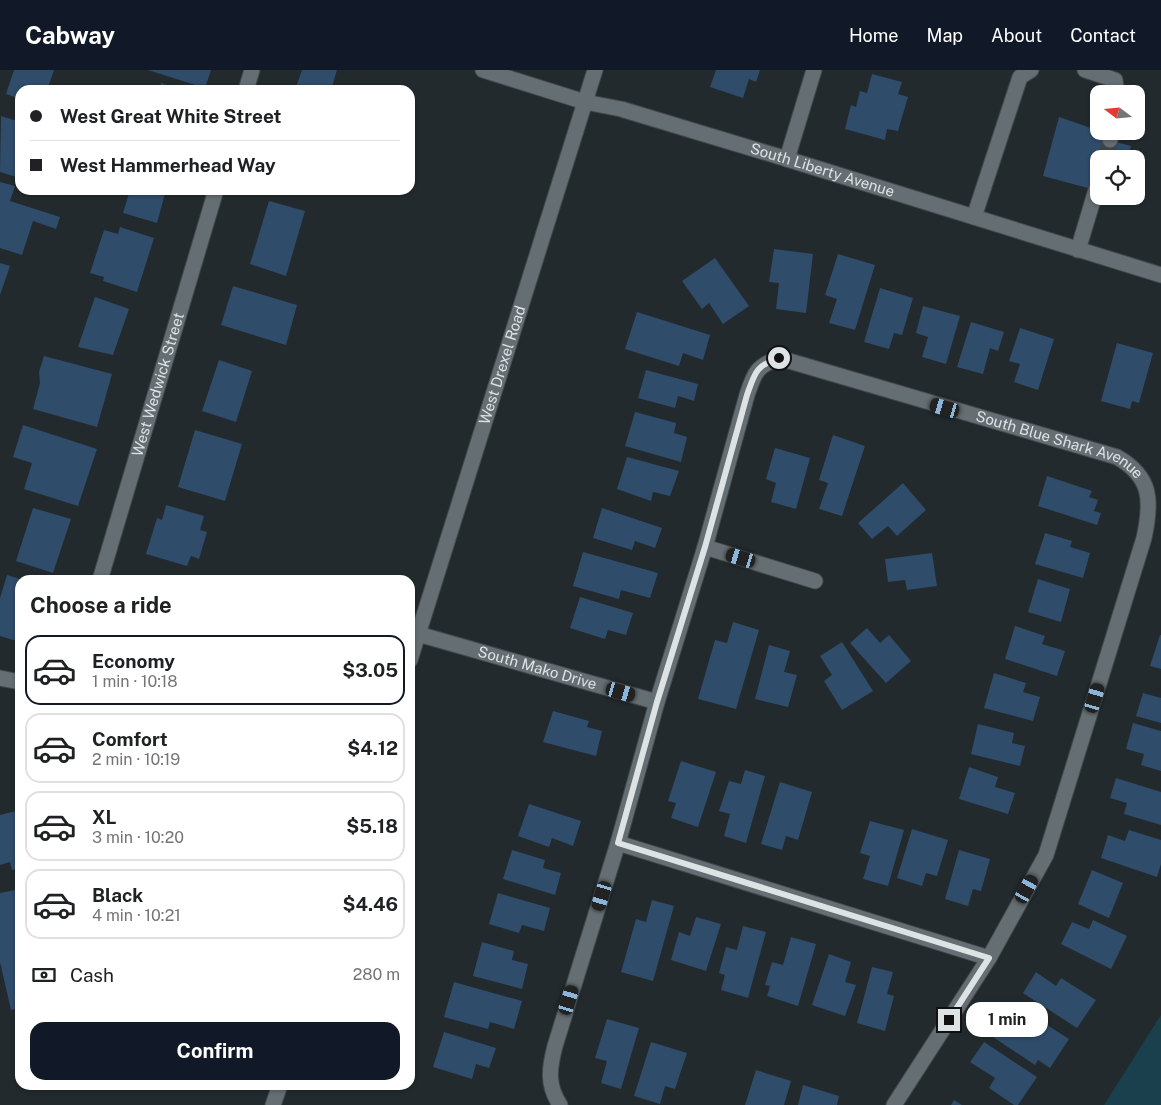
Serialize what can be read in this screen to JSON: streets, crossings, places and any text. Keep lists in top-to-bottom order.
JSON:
{
  "streets": {
    "street": [
      "South Liberty Avenue",
      "West Drexel Road",
      "West Wedwick Street",
      "South Blue Shark Avenue",
      "South Mako Drive"
    ]
  },
  "crossings": [
    ["South Liberty Avenue", "West Drexel Road"],
    ["West Drexel Road", "South Mako Drive"]
  ],
  "north": "left",
  "page": {
    "header": "Cabway",
    "nav": [
      "Home",
      "Map",
      "About",
      "Contact"
    ],
    "banner": ["West Great White Street", "West Hammerhead Way"],
    "heading": "Choose a ride",
    "list": [
      {
        "name": "Economy",
        "note": "1 min · 10:18",
        "value": "$3.05"
      },
      {
        "name": "Comfort",
        "note": "2 min · 10:19",
        "value": "$4.12"
      },
      {
        "name": "XL",
        "note": "3 min · 10:20",
        "value": "$5.18"
      },
      {
        "name": "Black",
        "note": "4 min · 10:21",
        "value": "$4.46"
      }
    ],
    "pay": ["Cash", "280 m"],
    "bubble": "1 min",
    "buttons": "Confirm"
  }
}
